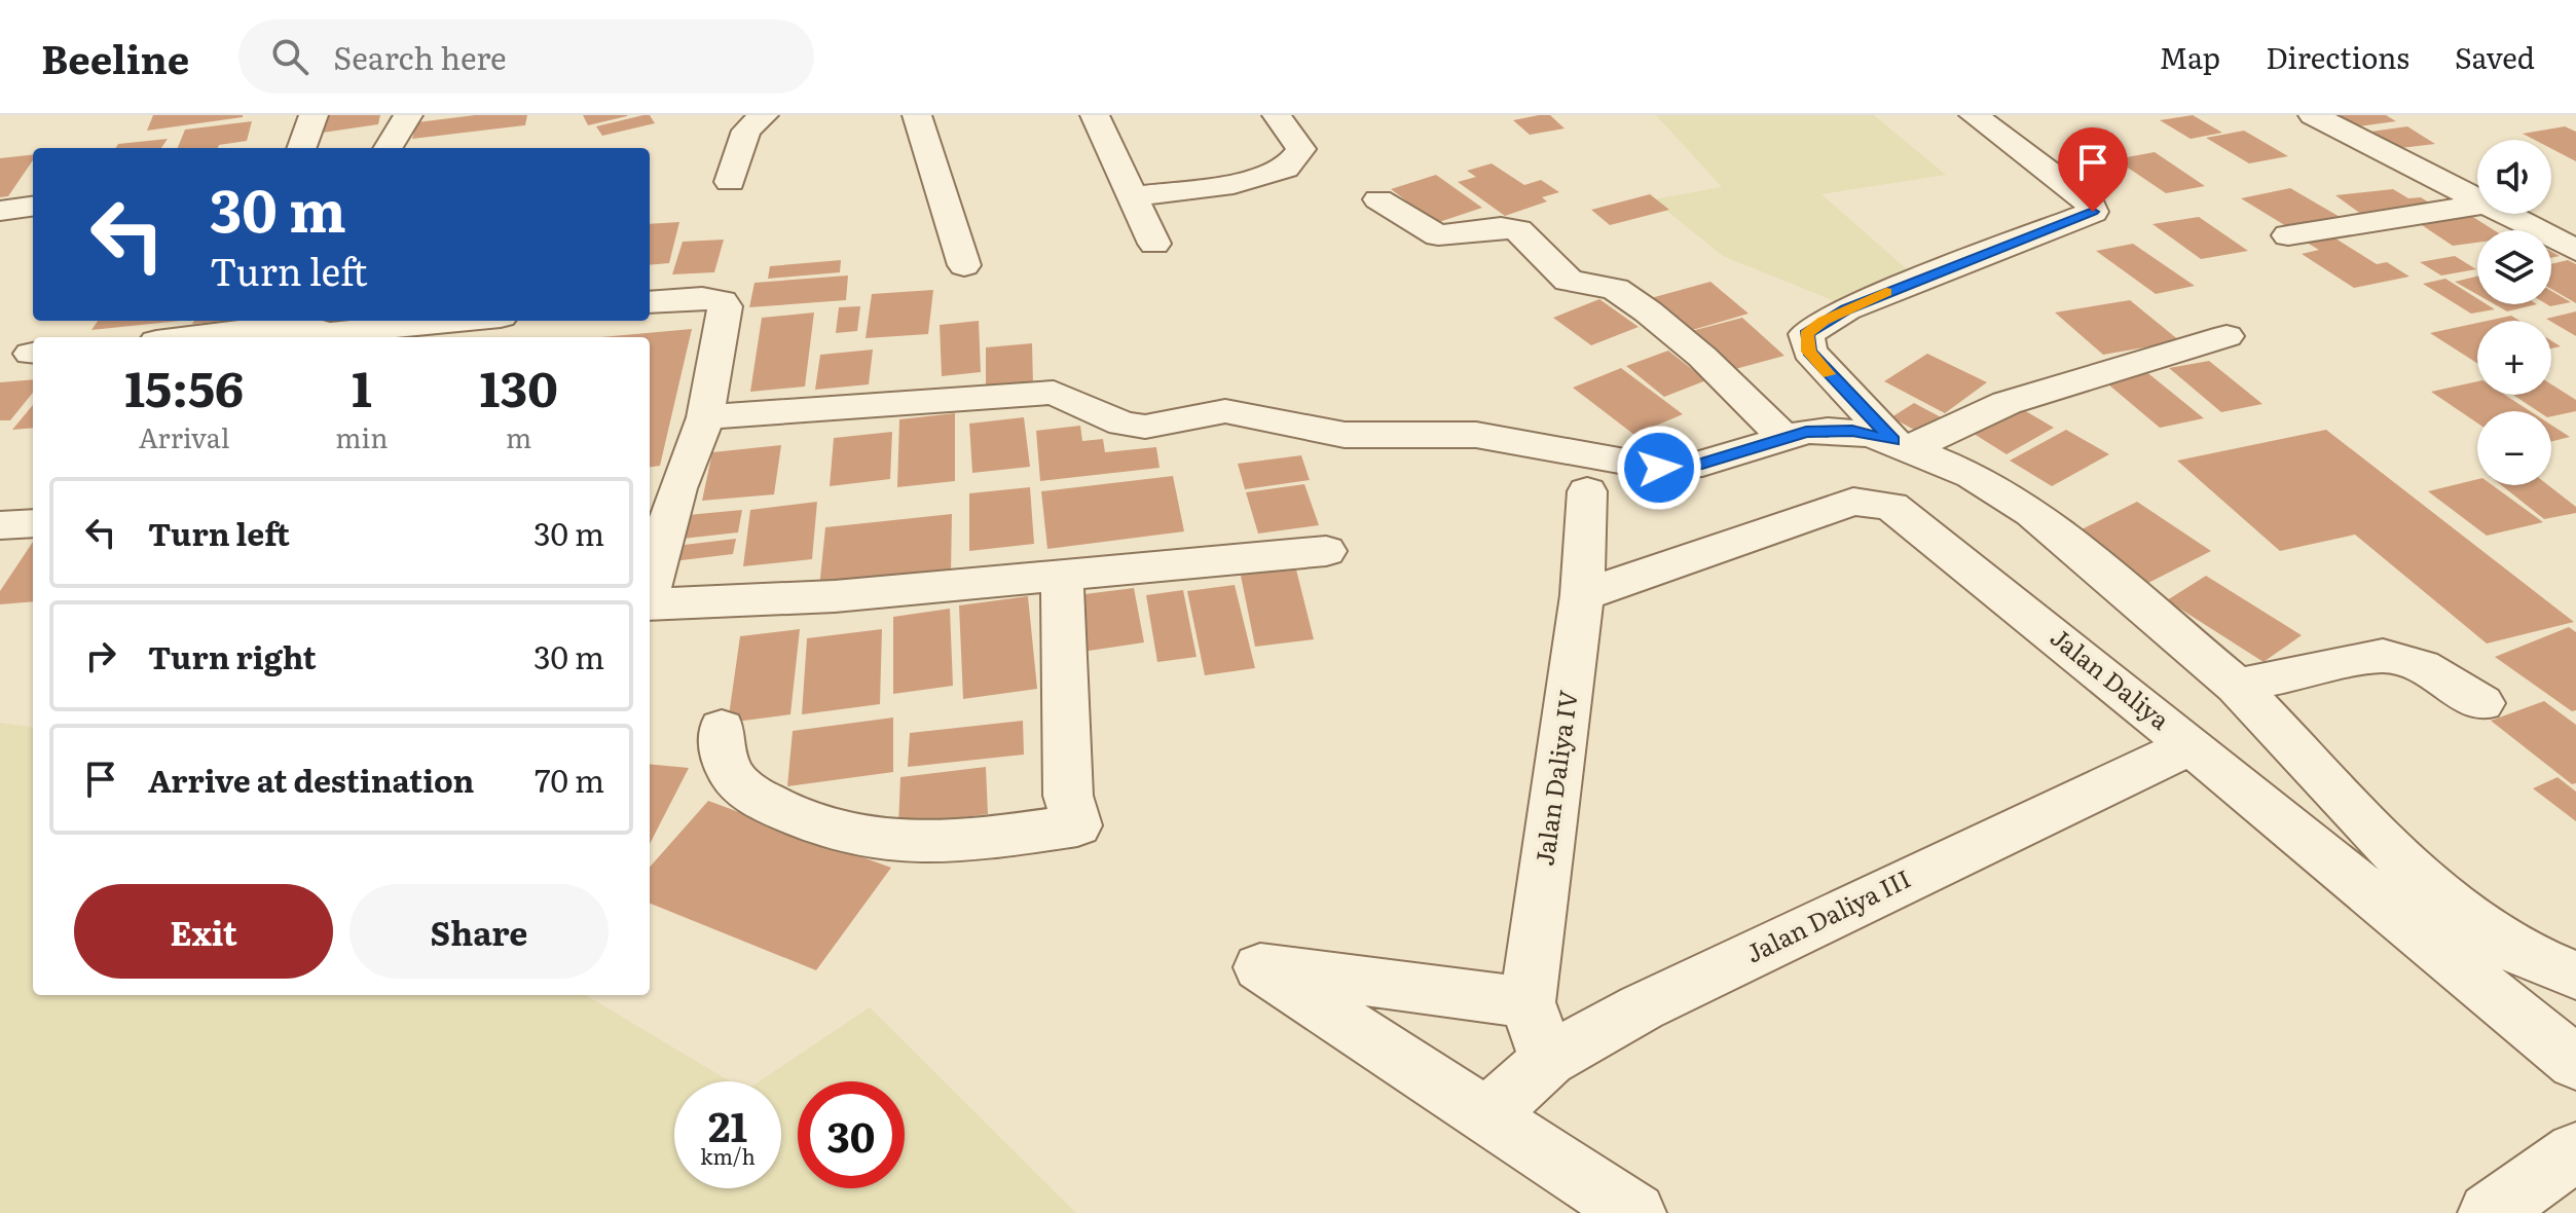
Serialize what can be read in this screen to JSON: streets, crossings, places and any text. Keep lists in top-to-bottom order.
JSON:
{
  "streets": {
    "street": ["Jalan Daliya", "Jalan Daliya IV", "Jalan Daliya III"]
  },
  "crossings": [
    ["Jalan Daliya", "Jalan Daliya IV"],
    ["Jalan Daliya", "Jalan Daliya III"],
    ["Jalan Daliya IV", "Jalan Daliya III"]
  ],
  "page": {
    "header": "Beeline",
    "search": "Search here",
    "nav": ["Map", "Directions", "Saved"],
    "map_buttons": ["+", "−"],
    "turn": ["30 m", "Turn left"],
    "eta": [
      "15:56",
      "Arrival",
      "1",
      "min",
      "130",
      "m"
    ],
    "list": [
      {
        "name": "Turn left",
        "value": "30 m"
      },
      {
        "name": "Turn right",
        "value": "30 m"
      },
      {
        "name": "Arrive at destination",
        "value": "70 m"
      }
    ],
    "buttons": ["Exit", "Share"],
    "speed": "21 km/h",
    "limit": "30"
  }
}
